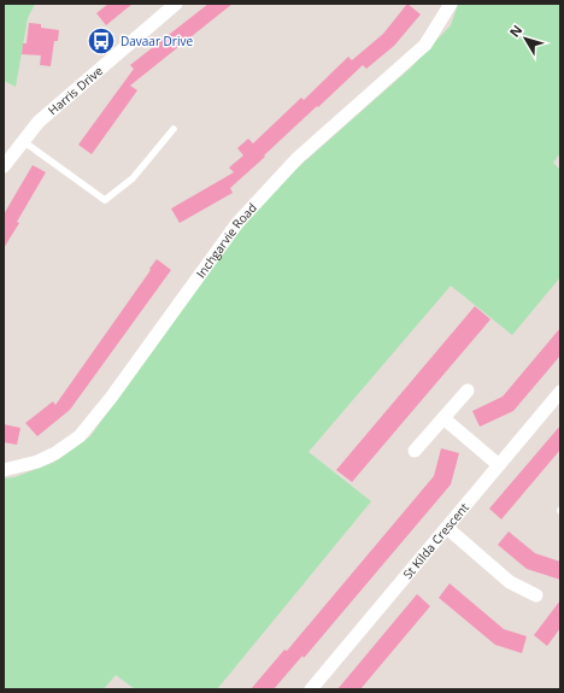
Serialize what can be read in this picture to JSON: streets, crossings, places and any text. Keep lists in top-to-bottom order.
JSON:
{
  "streets": {
    "street": ["Harris Drive", "Inchgarvie Road", "St Kilda Crescent"]
  },
  "places": {
    "bus stop": ["Davaar Drive"]
  },
  "north": "top left"
}
